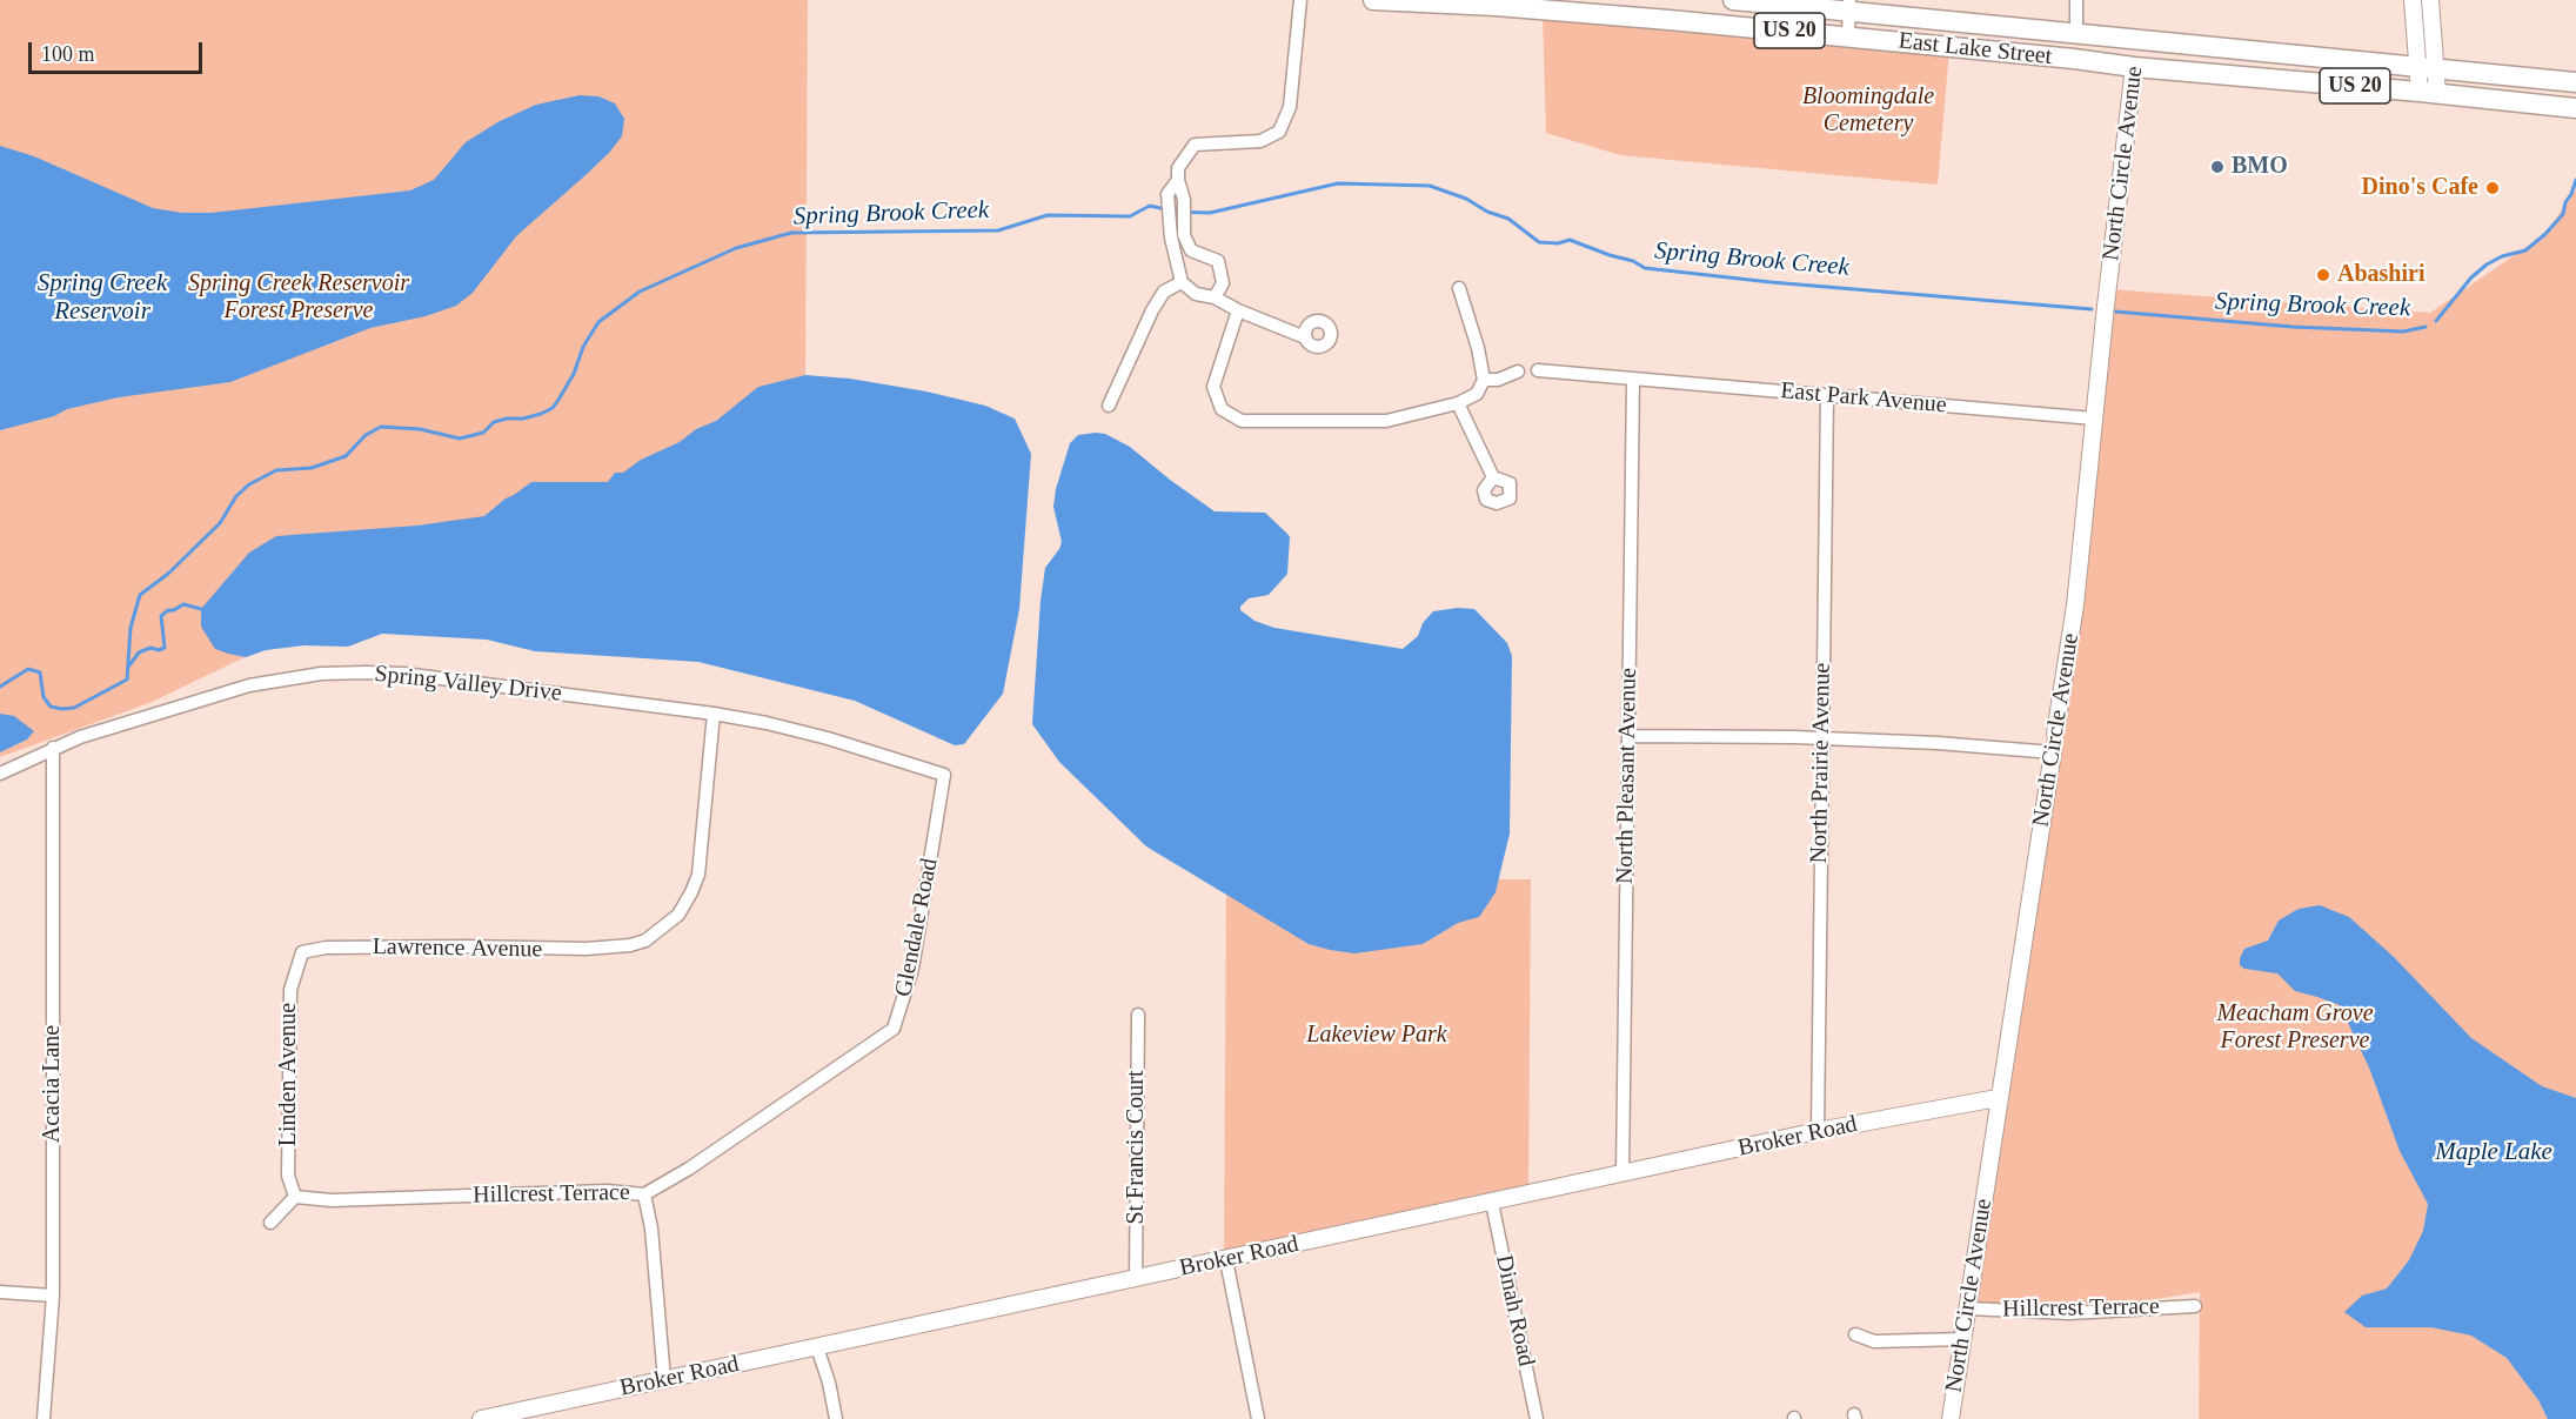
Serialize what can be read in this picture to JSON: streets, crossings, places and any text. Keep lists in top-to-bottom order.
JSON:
{
  "streets": {
    "main road": ["US 20", "East Lake Street"],
    "street": [
      "North Circle Avenue",
      "East Park Avenue",
      "Spring Valley Drive",
      "North Prairie Avenue",
      "North Pleasant Avenue",
      "Glendale Road",
      "Lawrence Avenue",
      "Linden Avenue",
      "Acacia Lane",
      "Broker Road",
      "St Francis Court",
      "Hillcrest Terrace",
      "Dinah Road"
    ]
  },
  "crossings": [
    ["East Lake Street", "North Circle Avenue"],
    ["North Circle Avenue", "East Park Avenue"],
    ["North Circle Avenue", "Broker Road"],
    ["North Circle Avenue", "Hillcrest Terrace"],
    ["East Park Avenue", "North Prairie Avenue"],
    ["East Park Avenue", "North Pleasant Avenue"],
    ["Spring Valley Drive", "Glendale Road"],
    ["Spring Valley Drive", "Lawrence Avenue"],
    ["Spring Valley Drive", "Acacia Lane"],
    ["North Prairie Avenue", "Broker Road"],
    ["North Pleasant Avenue", "Broker Road"],
    ["Glendale Road", "Hillcrest Terrace"],
    ["Lawrence Avenue", "Linden Avenue"],
    ["Linden Avenue", "Hillcrest Terrace"],
    ["Broker Road", "St Francis Court"],
    ["Broker Road", "Dinah Road"]
  ],
  "water": ["Spring Brook Creek", "Spring Creek Reservoir", "Maple Lake"],
  "parks": [
    "Bloomingdale Cemetery",
    "Spring Creek Reservoir Forest Preserve",
    "Meacham Grove Forest Preserve",
    "Lakeview Park"
  ],
  "places": ["BMO", "Dino's Cafe", "Abashiri"],
  "scale_bar": "100 m"
}
